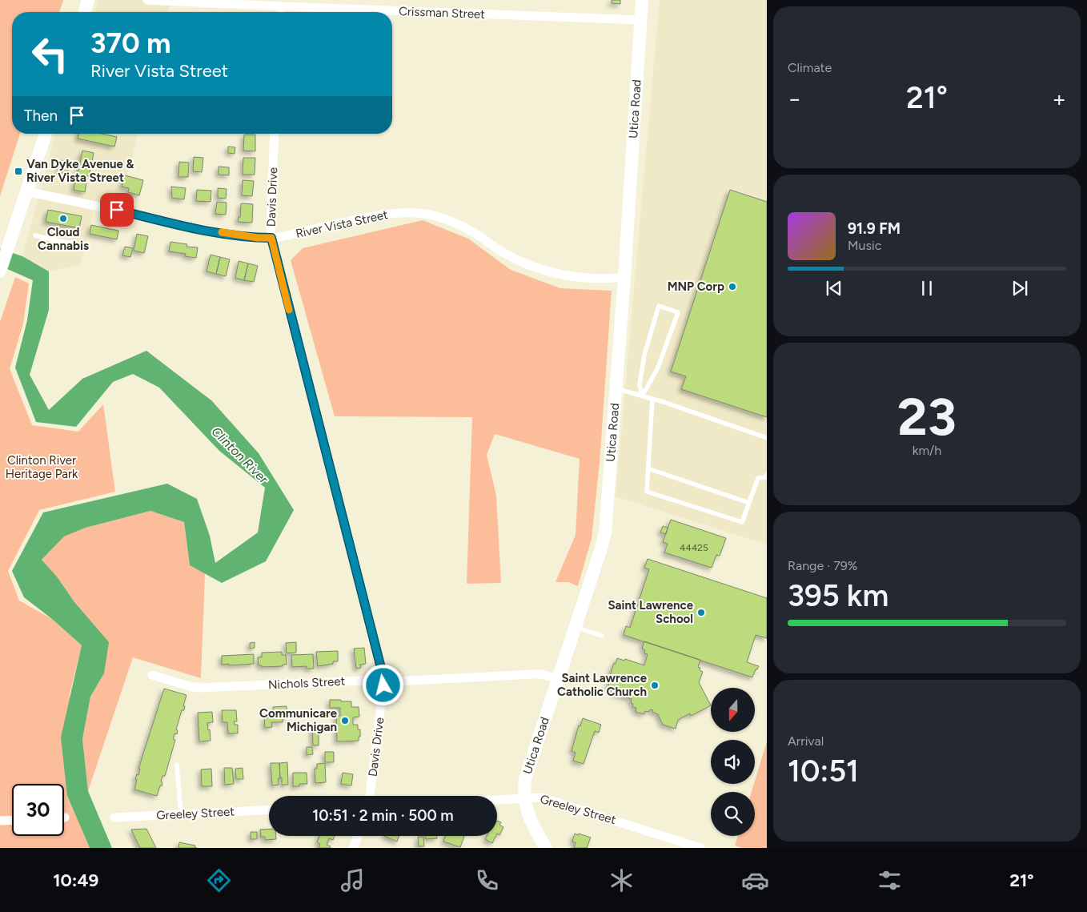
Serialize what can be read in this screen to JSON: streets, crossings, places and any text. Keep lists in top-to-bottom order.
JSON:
{
  "streets": {
    "street": [
      "Crissman Street",
      "Utica Road",
      "Davis Drive",
      "River Vista Street",
      "Nichols Street",
      "Greeley Street"
    ]
  },
  "crossings": [
    ["Crissman Street", "Utica Road"],
    ["Utica Road", "River Vista Street"],
    ["Utica Road", "Nichols Street"],
    ["Utica Road", "Greeley Street"],
    ["Davis Drive", "River Vista Street"],
    ["Davis Drive", "Nichols Street"]
  ],
  "water": ["Clinton River"],
  "parks": ["Clinton River Heritage Park"],
  "places": {
    "transit": ["Van Dyke Avenue & River Vista Street"],
    "other": [
      "Cloud Cannabis",
      "MNP Corp",
      "Saint Lawrence School",
      "Saint Lawrence Catholic Church",
      "Communicare Michigan"
    ]
  },
  "house_numbers": ["44425"],
  "north": "bottom",
  "page": {
    "tile": [
      "Climate",
      ["23", "km/h"],
      ["Range · 79%", "395 km"],
      ["Arrival", "10:51"]
    ],
    "turn": ["370 m", "River Vista Street"],
    "heat": ["−", "21°", "+"],
    "then": "Then",
    "song": ["91.9 FM", "Music"],
    "limit": "30",
    "trip": "10:51 · 2 min · 500 m",
    "tabs": ["10:49", "21°"]
  }
}
